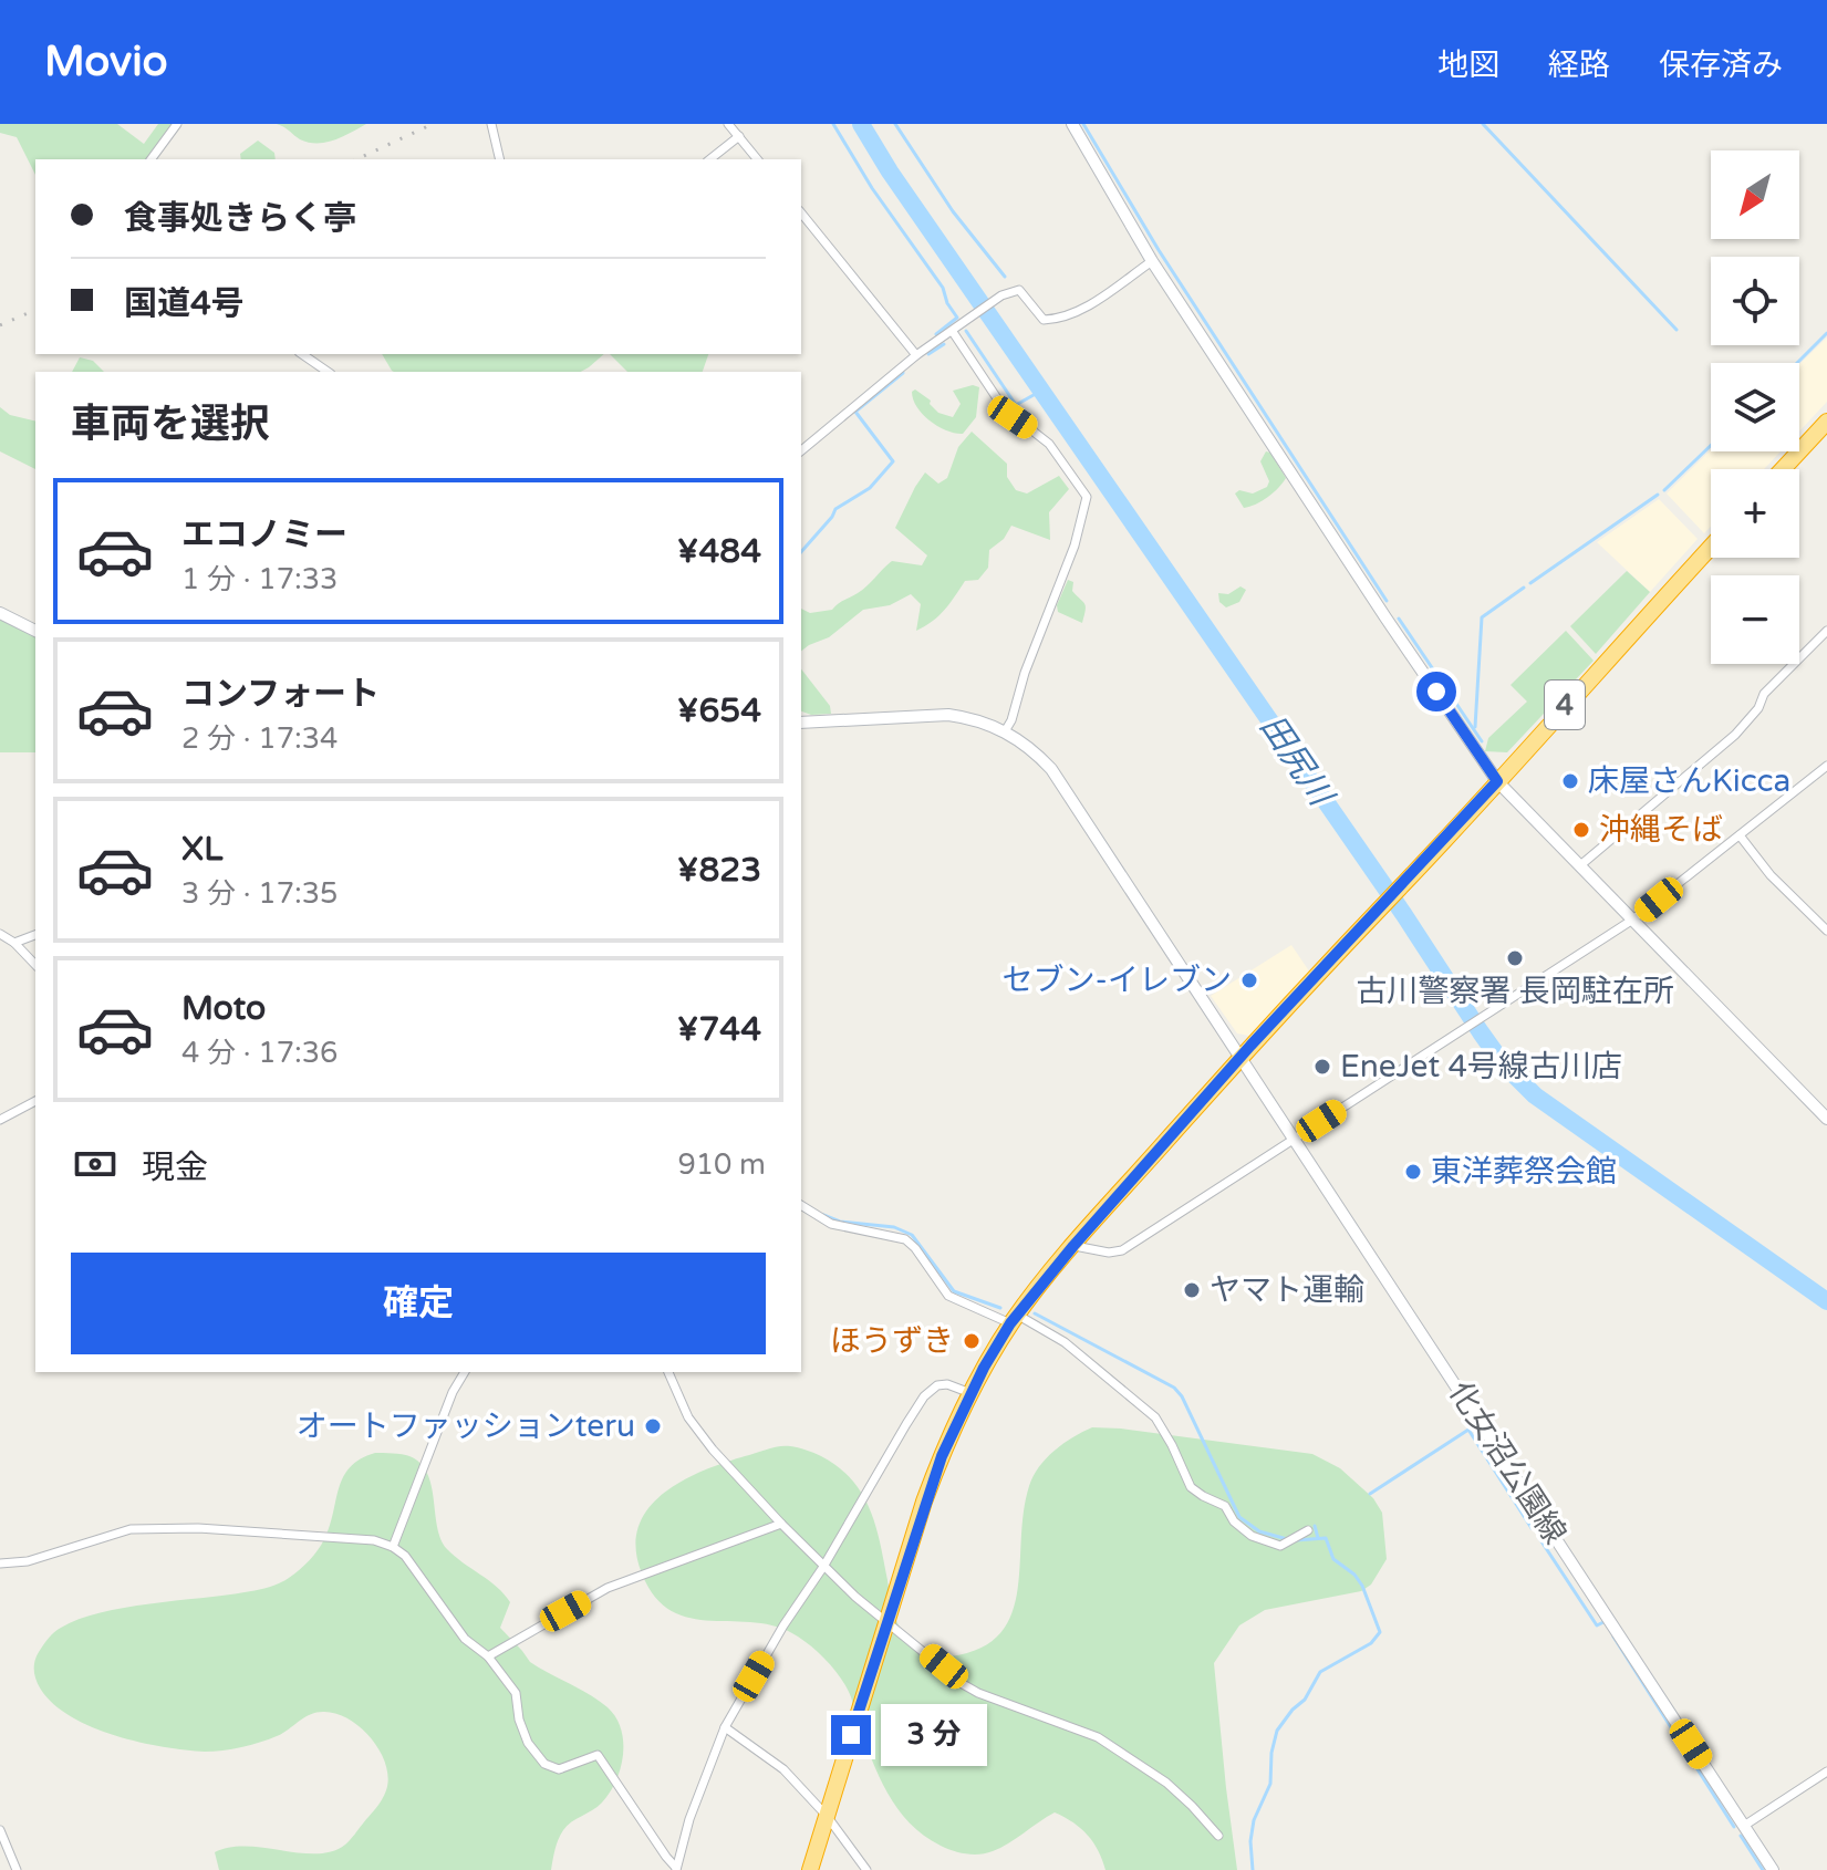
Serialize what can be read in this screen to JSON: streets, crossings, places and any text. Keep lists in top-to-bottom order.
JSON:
{
  "streets": {
    "highway": ["4"],
    "street": ["化女沼公園線"]
  },
  "crossings": [
    ["4", "化女沼公園線"]
  ],
  "water": ["田尻川"],
  "places": [
    "床屋さんKicca",
    "沖縄そば",
    "古川警察署 長岡駐在所",
    "セブン-イレブン",
    "EneJet 4号線古川店",
    "東洋葬祭会館",
    "ヤマト運輸",
    "ほうずき",
    "オートファッションteru"
  ],
  "north": "bottom left",
  "page": {
    "header": "Movio",
    "nav": ["地図", "経路", "保存済み"],
    "map_buttons": ["+", "−"],
    "banner": ["食事処きらく亭", "国道4号"],
    "heading": "車両を選択",
    "list": [
      {
        "name": "エコノミー",
        "note": "1 分 · 17:33",
        "value": "¥484"
      },
      {
        "name": "コンフォート",
        "note": "2 分 · 17:34",
        "value": "¥654"
      },
      {
        "name": "XL",
        "note": "3 分 · 17:35",
        "value": "¥823"
      },
      {
        "name": "Moto",
        "note": "4 分 · 17:36",
        "value": "¥744"
      }
    ],
    "pay": ["現金", "910 m"],
    "buttons": "確定",
    "bubble": "3 分"
  }
}
